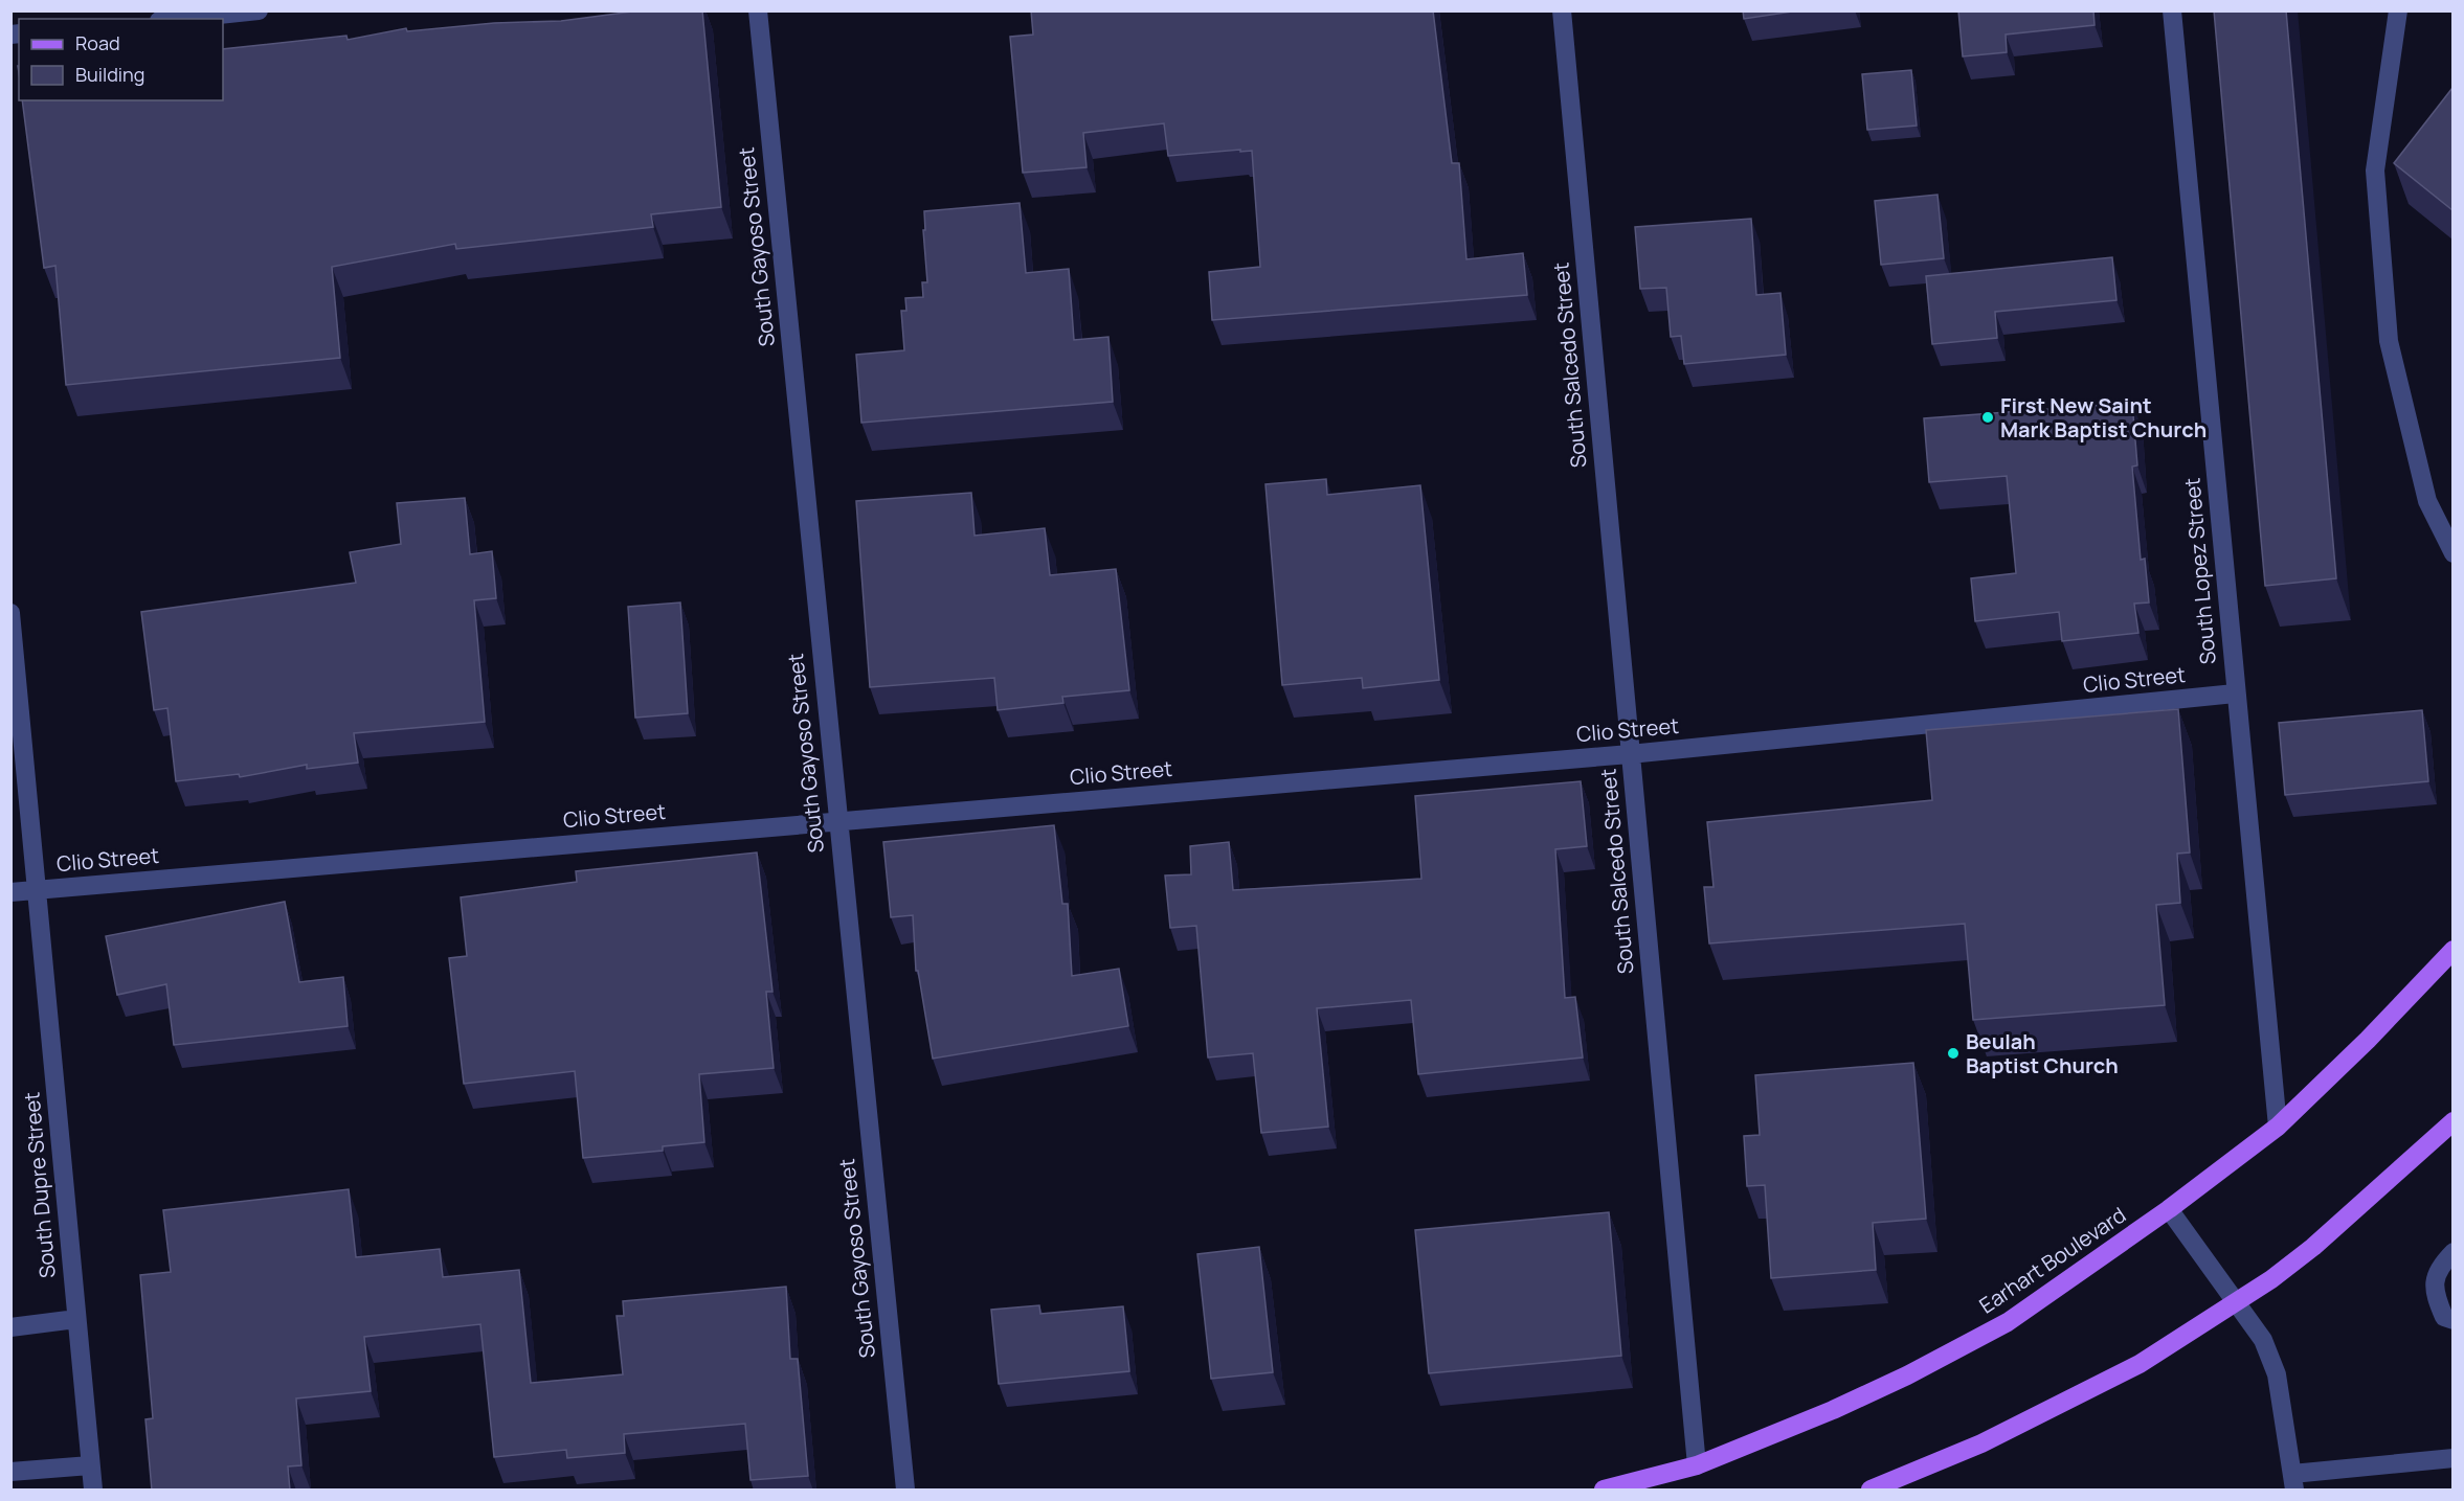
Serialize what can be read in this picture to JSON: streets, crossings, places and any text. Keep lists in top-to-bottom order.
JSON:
{
  "streets": {
    "main road": ["Earhart Boulevard"],
    "street": [
      "South Gayoso Street",
      "South Salcedo Street",
      "South Lopez Street",
      "Clio Street",
      "South Dupre Street"
    ]
  },
  "crossings": [
    ["South Gayoso Street", "Clio Street"],
    ["South Salcedo Street", "Clio Street"],
    ["South Salcedo Street", "Earhart Boulevard"],
    ["South Lopez Street", "Clio Street"],
    ["South Lopez Street", "Earhart Boulevard"],
    ["Clio Street", "South Dupre Street"]
  ],
  "places": ["First New Saint Mark Baptist Church", "Beulah Baptist Church"],
  "legend": ["Road", "Building"]
}
